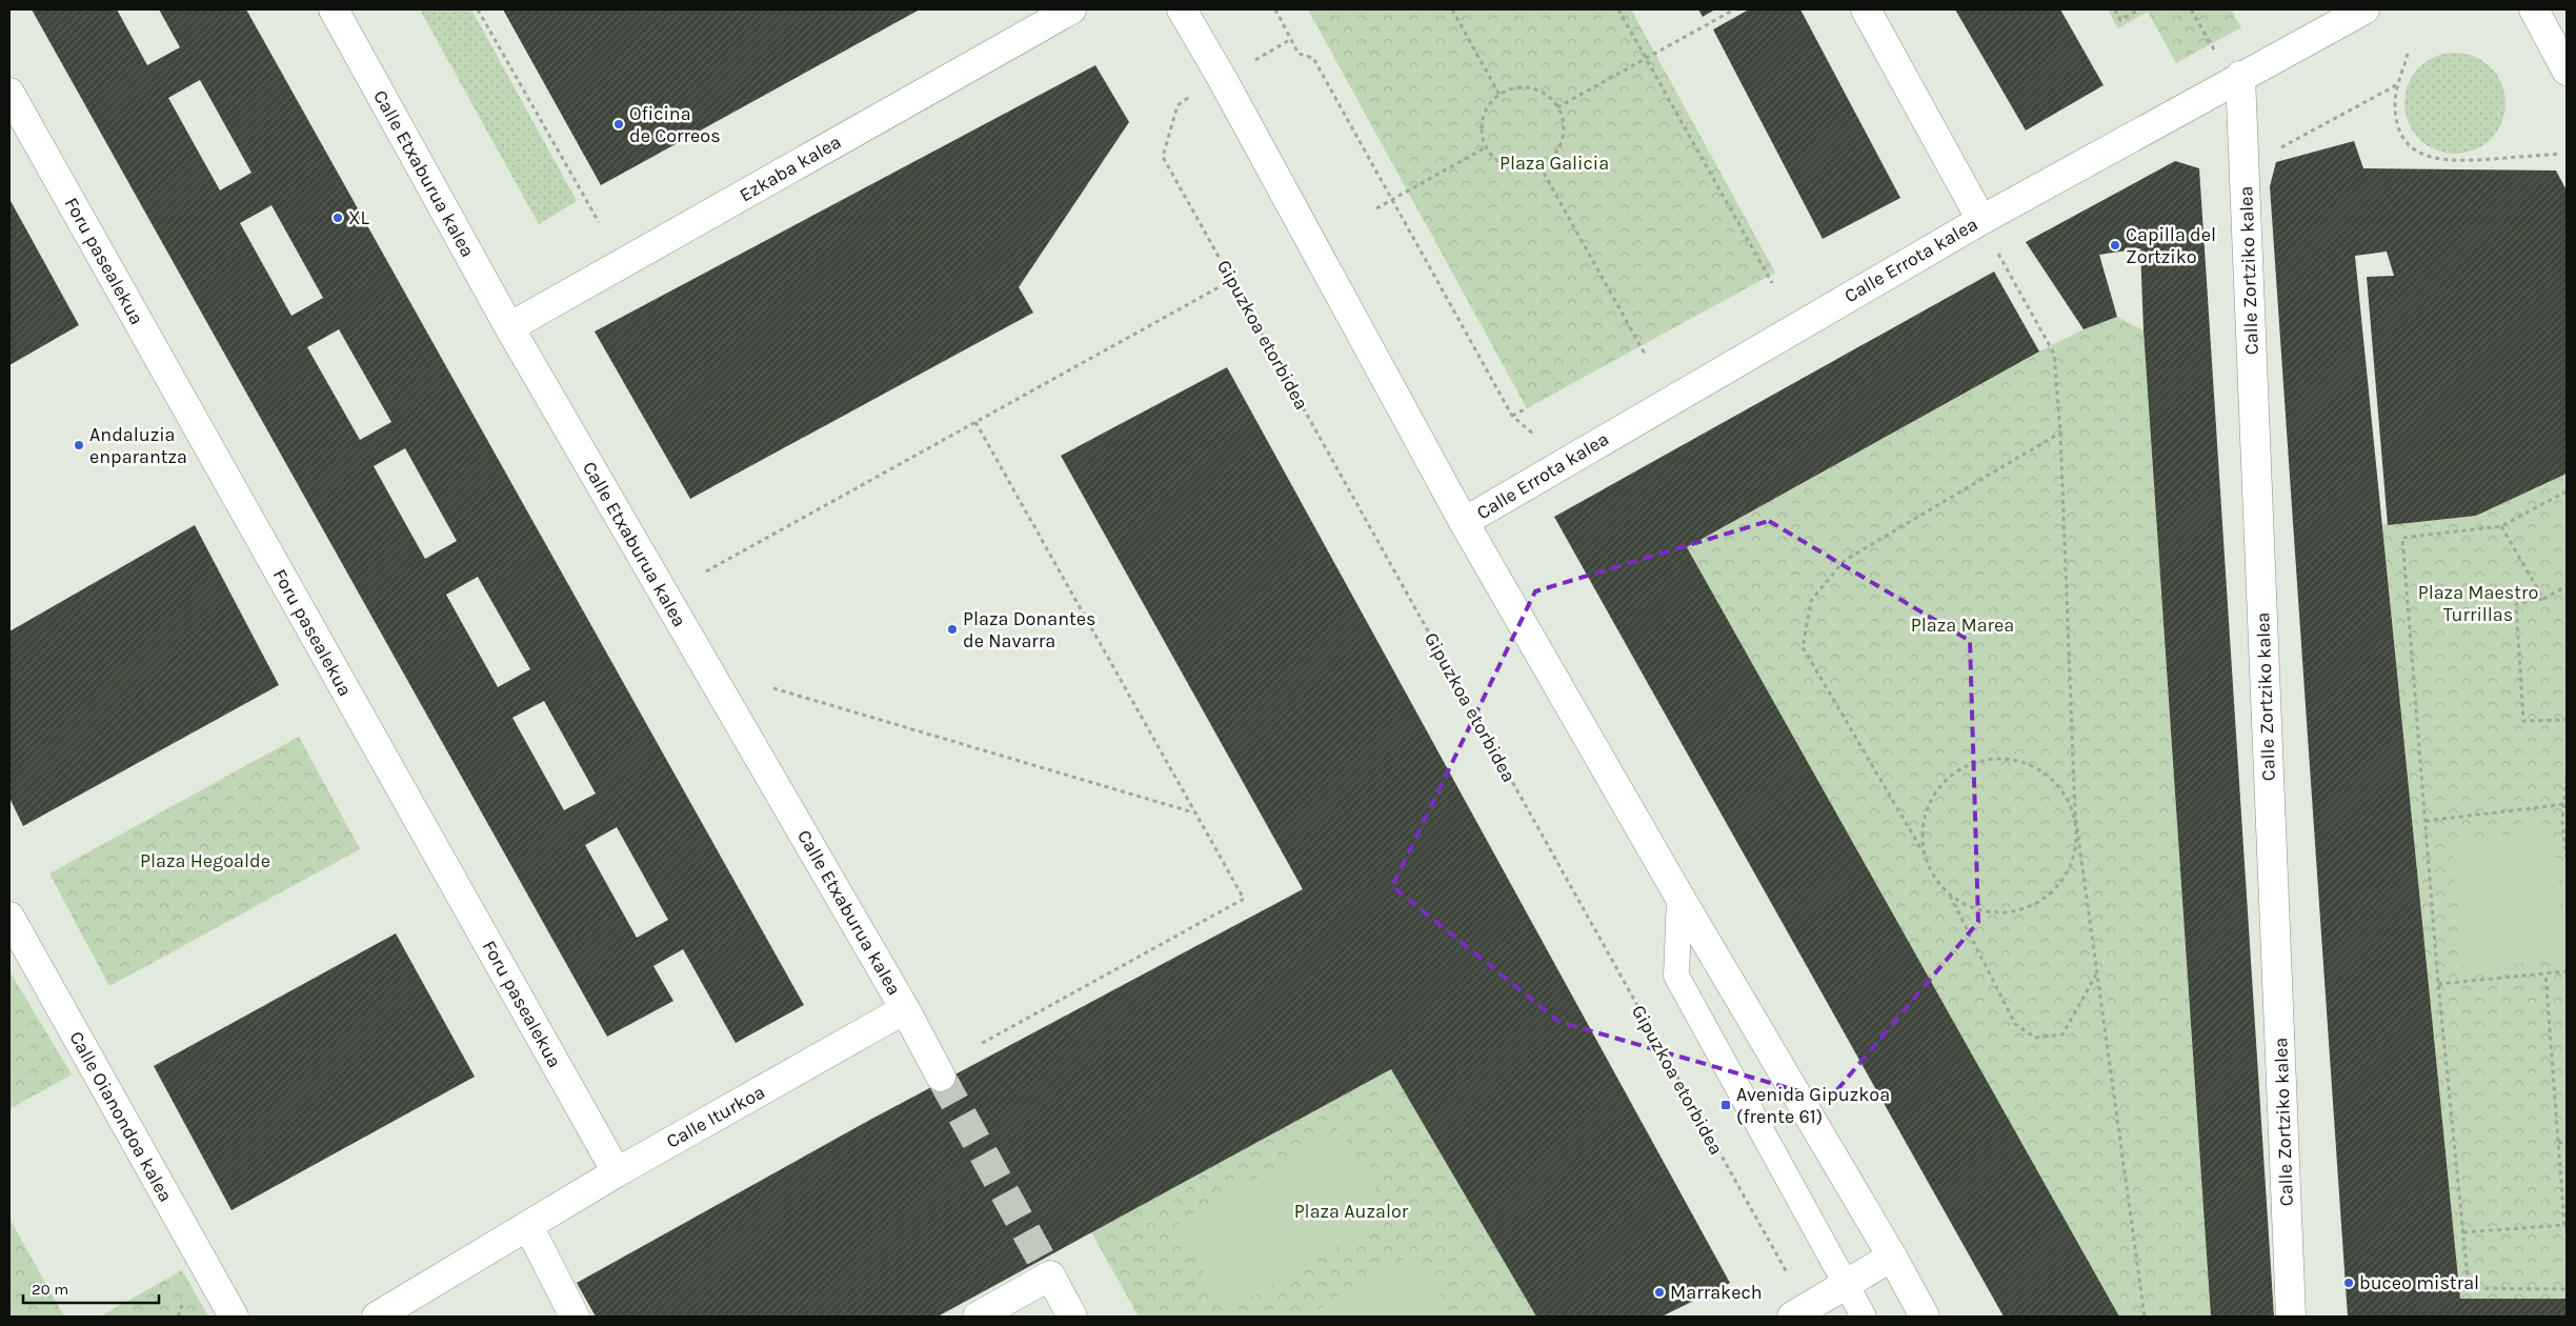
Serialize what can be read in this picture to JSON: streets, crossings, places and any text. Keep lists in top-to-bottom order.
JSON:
{
  "streets": {
    "street": [
      "Ezkaba kalea",
      "Calle Etxaburua kalea",
      "Calle Errota kalea",
      "Foru pasealekua",
      "Calle Zortziko kalea",
      "Calle Oianondoa kalea",
      "Calle Iturkoa"
    ],
    "path": ["Gipuzkoa etorbidea"]
  },
  "crossings": [
    ["Ezkaba kalea", "Calle Etxaburua kalea"],
    ["Calle Etxaburua kalea", "Calle Iturkoa"],
    ["Calle Errota kalea", "Calle Zortziko kalea"],
    ["Foru pasealekua", "Calle Iturkoa"]
  ],
  "parks": [
    "Plaza Galicia",
    "Plaza Maestro Turrillas",
    "Plaza Marea",
    "Plaza Hegoalde",
    "Plaza Auzalor"
  ],
  "places": {
    "other": [
      "Oficina de Correos",
      "XL",
      "Capilla del Zortziko",
      "Andaluzia enparantza",
      "Plaza Donantes de Navarra",
      "buceo mistral",
      "Marrakech"
    ],
    "transit": ["Avenida Gipuzkoa (frente 61)"]
  },
  "scale_bar": "20 m"
}
